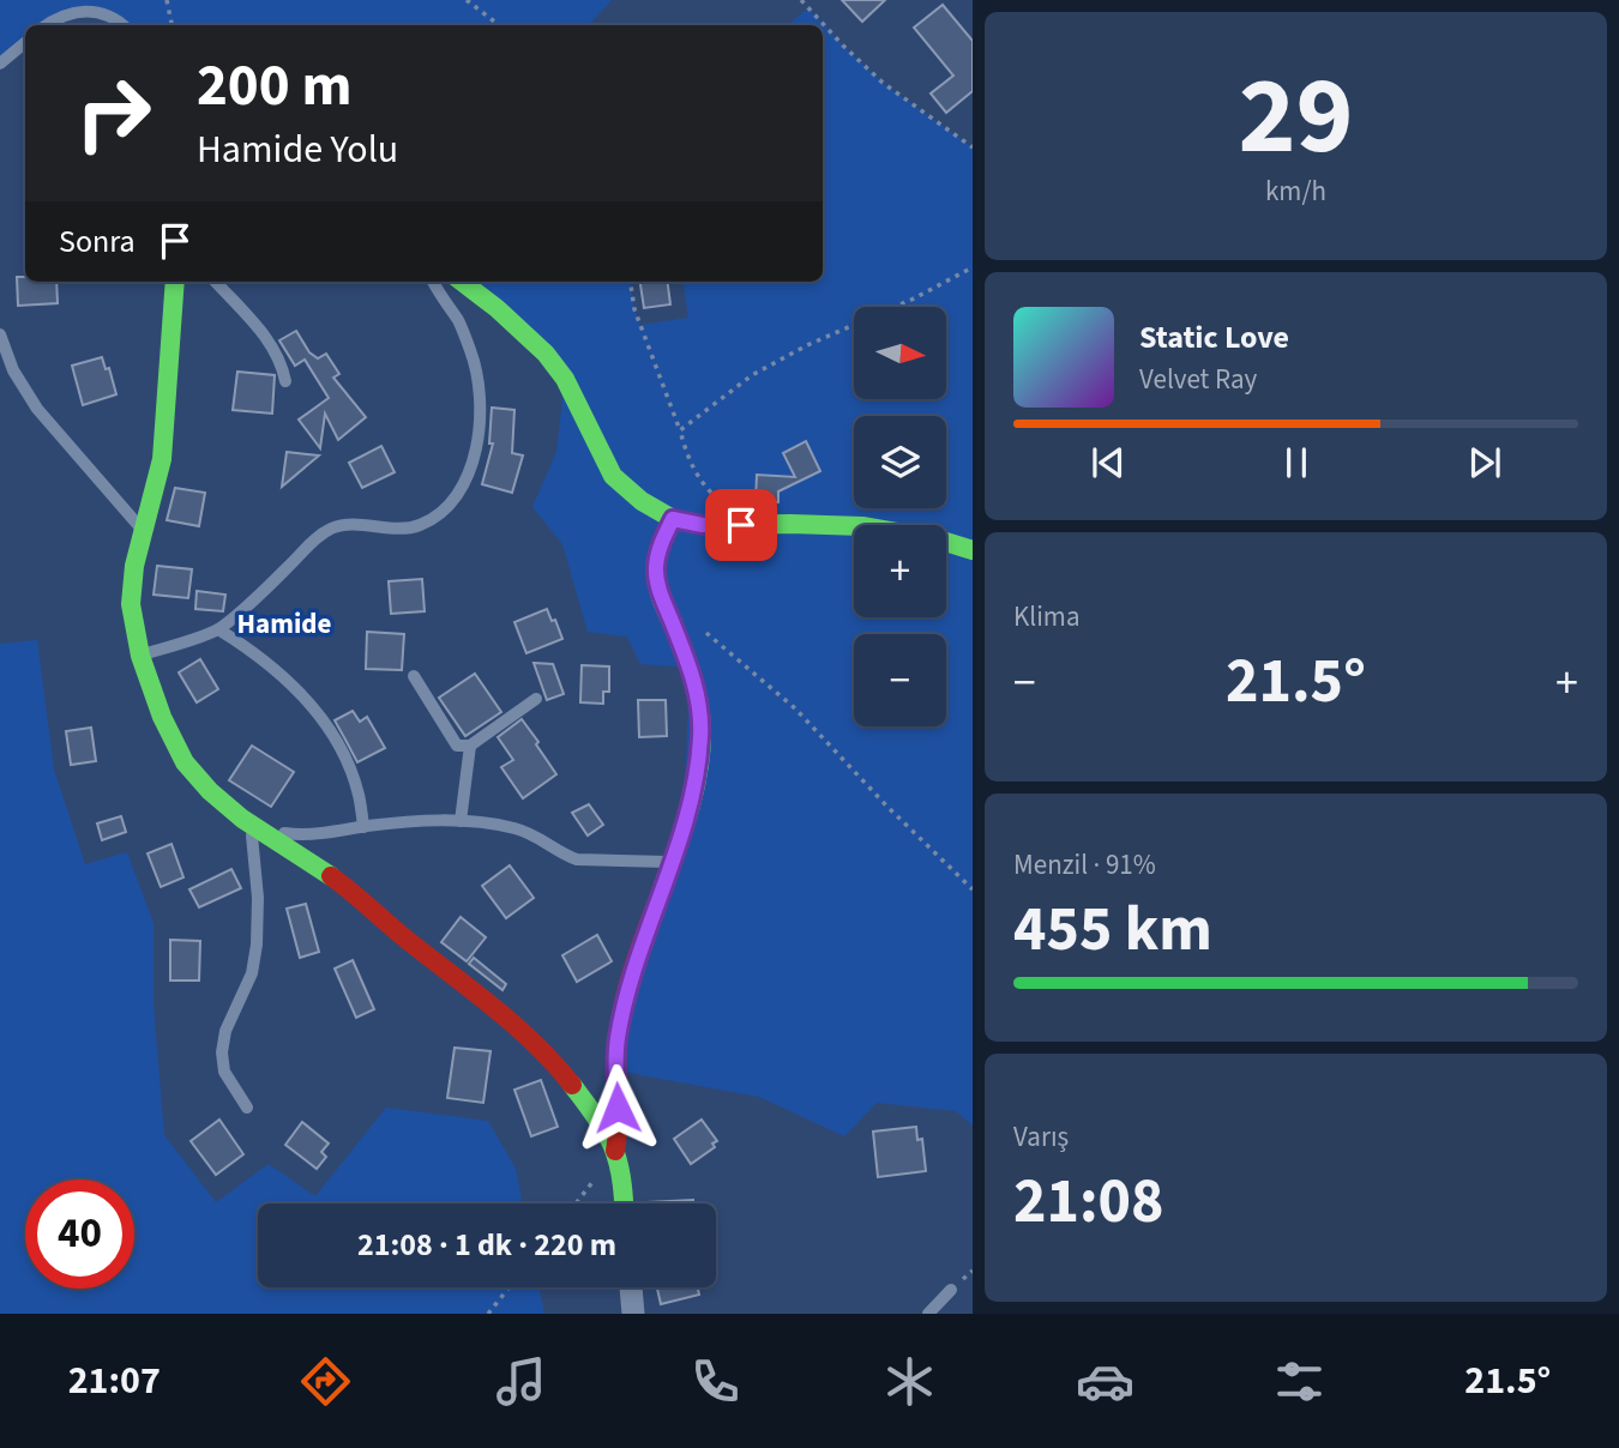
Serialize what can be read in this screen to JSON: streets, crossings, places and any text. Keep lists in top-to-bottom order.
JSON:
{
  "districts": ["Hamide"],
  "north": "right",
  "page": {
    "tile": [
      ["29", "km/h"],
      "Klima",
      ["Menzil · 91%", "455 km"],
      ["Varış", "21:08"]
    ],
    "turn": ["200 m", "Hamide Yolu"],
    "then": "Sonra",
    "map_buttons": ["+", "−"],
    "song": ["Static Love", "Velvet Ray"],
    "heat": ["−", "21.5°", "+"],
    "limit": "40",
    "trip": "21:08 · 1 dk · 220 m",
    "tabs": ["21:07", "21.5°"]
  }
}
